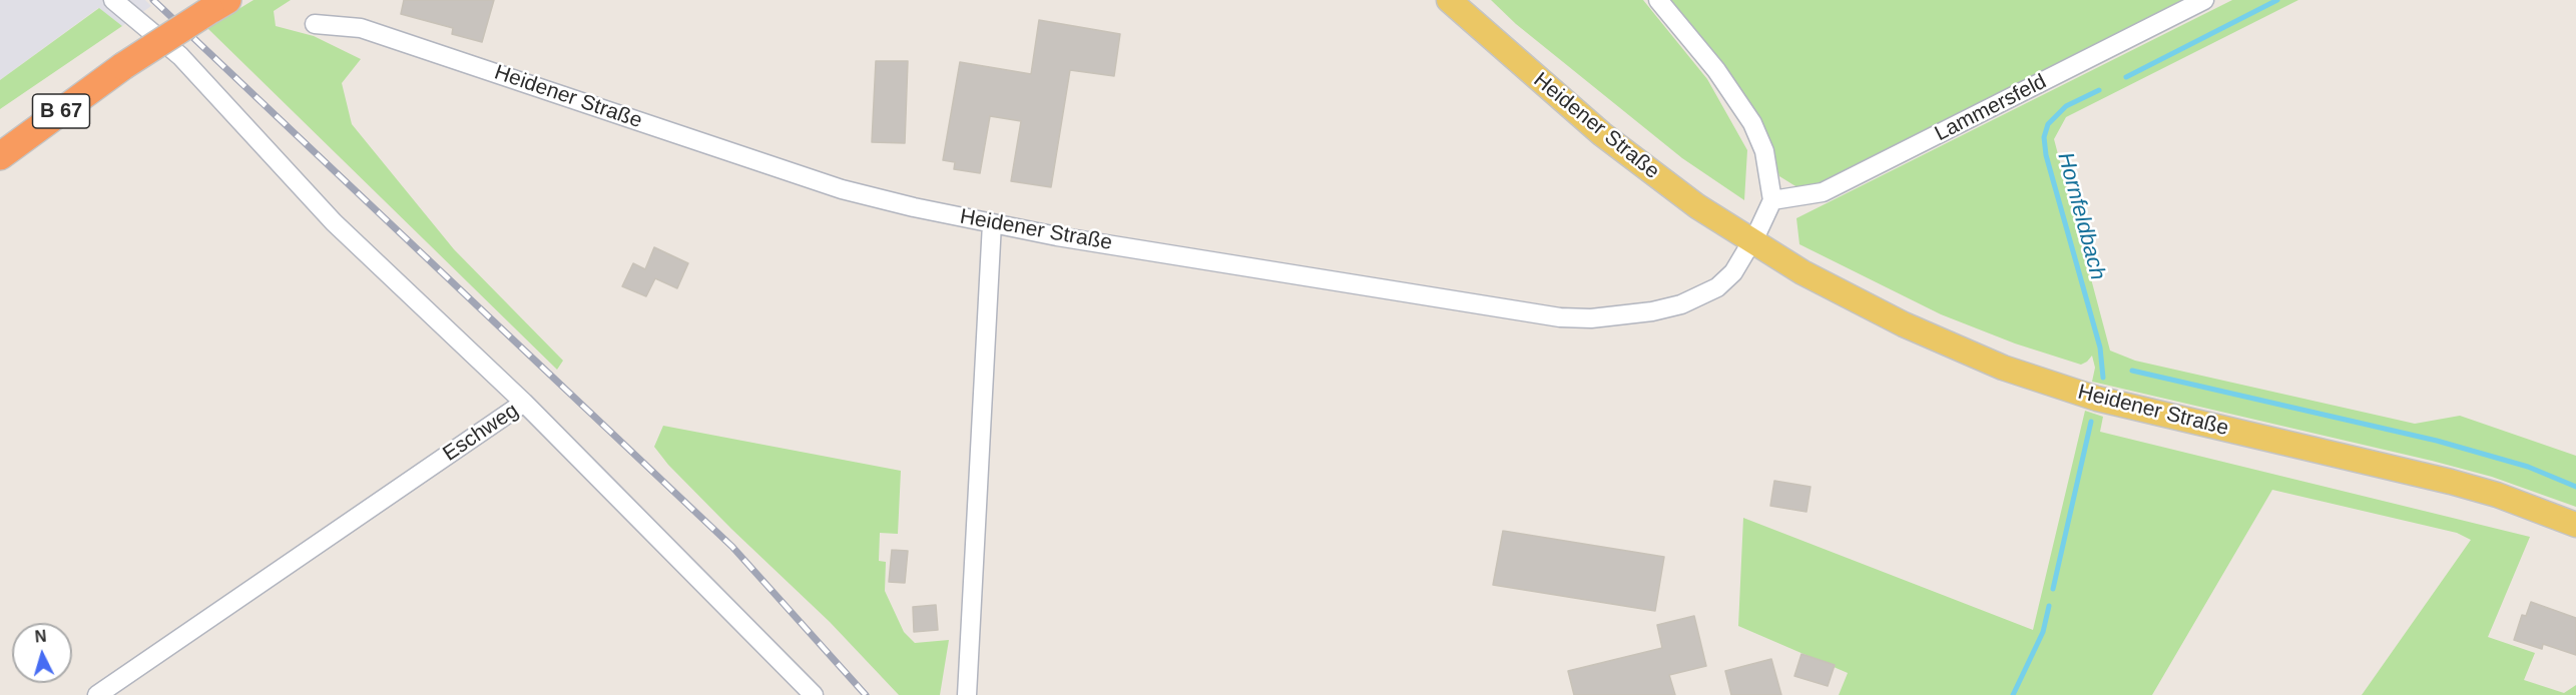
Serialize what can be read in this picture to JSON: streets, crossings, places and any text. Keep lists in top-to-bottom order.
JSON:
{
  "streets": {
    "highway": ["B 67"],
    "main road": ["Heidener Straße"],
    "street": ["Lammersfeld", "Eschweg"]
  },
  "water": ["Hornfeldbach"],
  "north": "top"
}
